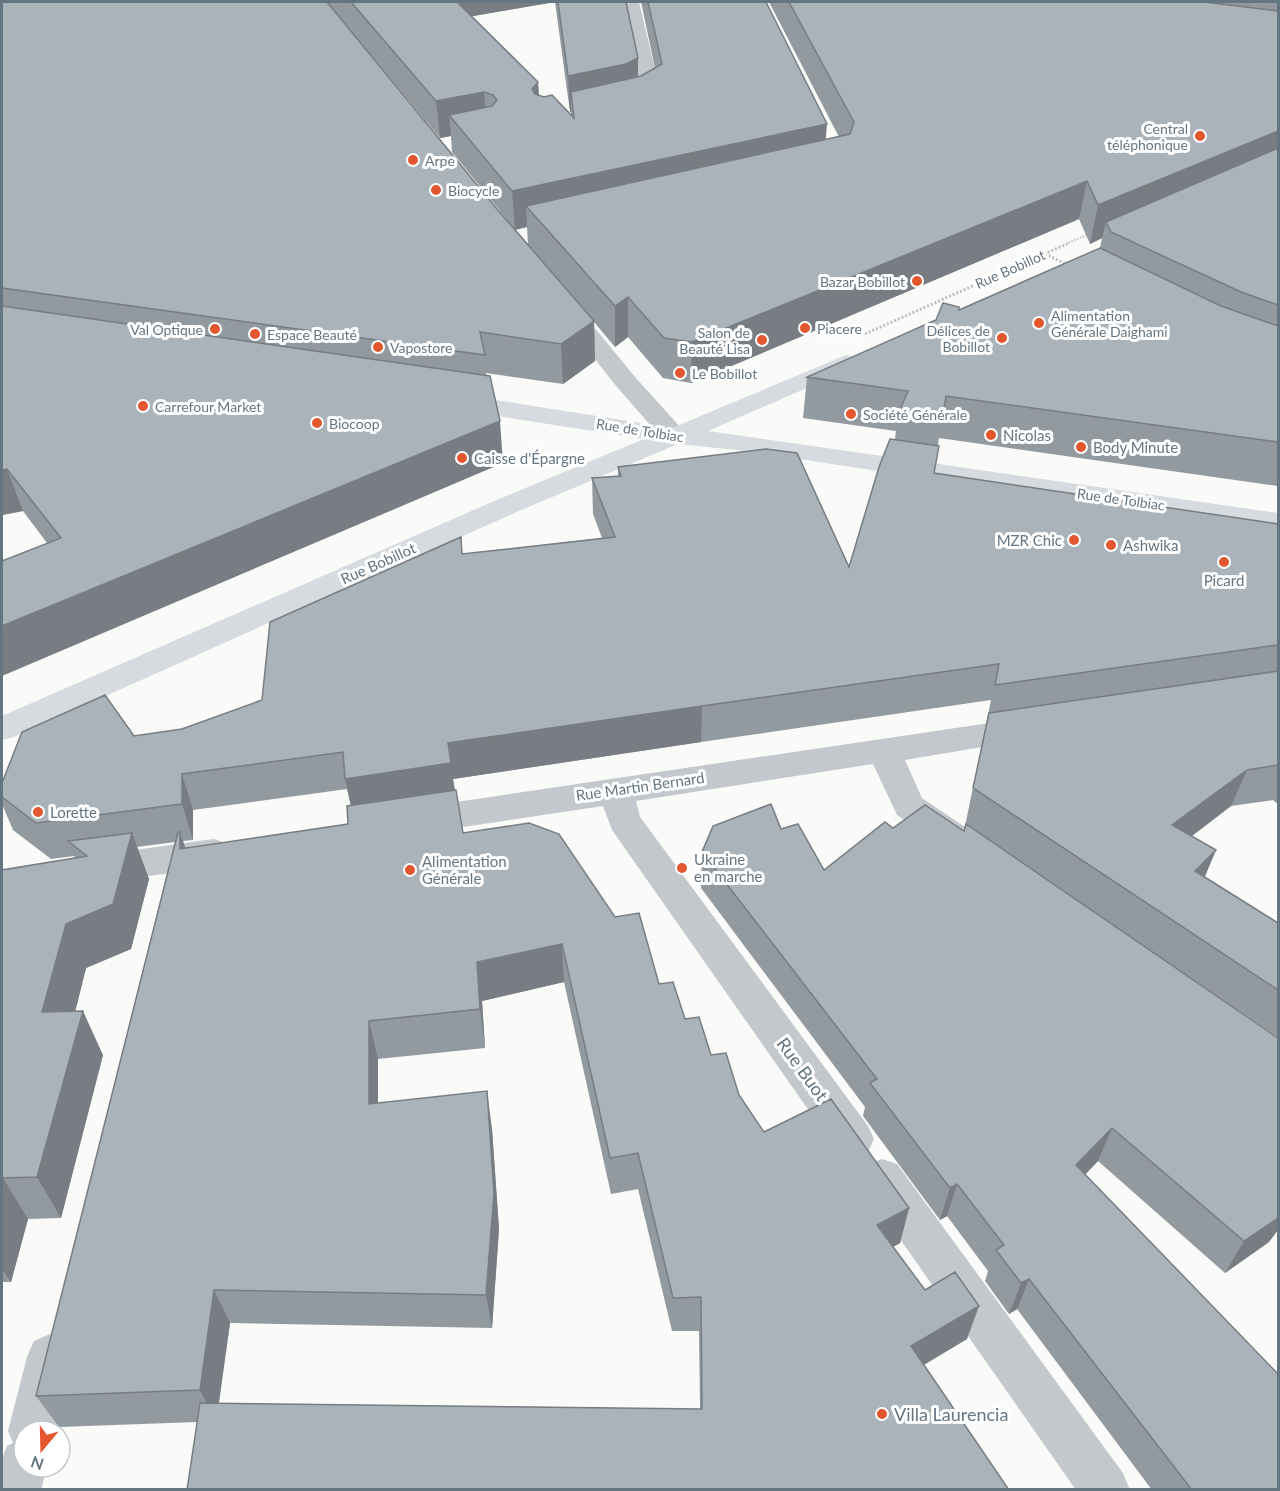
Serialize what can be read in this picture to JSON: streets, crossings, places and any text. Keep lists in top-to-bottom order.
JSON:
{
  "streets": {
    "street": [
      "Rue Bobillot",
      "Rue de Tolbiac",
      "Rue Martin Bernard",
      "Rue Buot"
    ]
  },
  "crossings": [
    ["Rue Bobillot", "Rue de Tolbiac"],
    ["Rue Martin Bernard", "Rue Buot"]
  ],
  "places": [
    "Central téléphonique",
    "Arpe",
    "Biocycle",
    "Bazar Bobillot",
    "Alimentation Générale Daighami",
    "Piacere",
    "Val Optique",
    "Espace Beauté",
    "Délices de Bobillot",
    "Salon de Beauté Lisa",
    "Vapostore",
    "Le Bobillot",
    "Carrefour Market",
    "Société Générale",
    "Biocoop",
    "Nicolas",
    "Body Minute",
    "Caisse d'Épargne",
    "MZR Chic",
    "Ashwika",
    "Picard",
    "Lorette",
    "Ukraine en marche",
    "Alimentation Générale",
    "Villa Laurencia"
  ],
  "north": "bottom"
}
